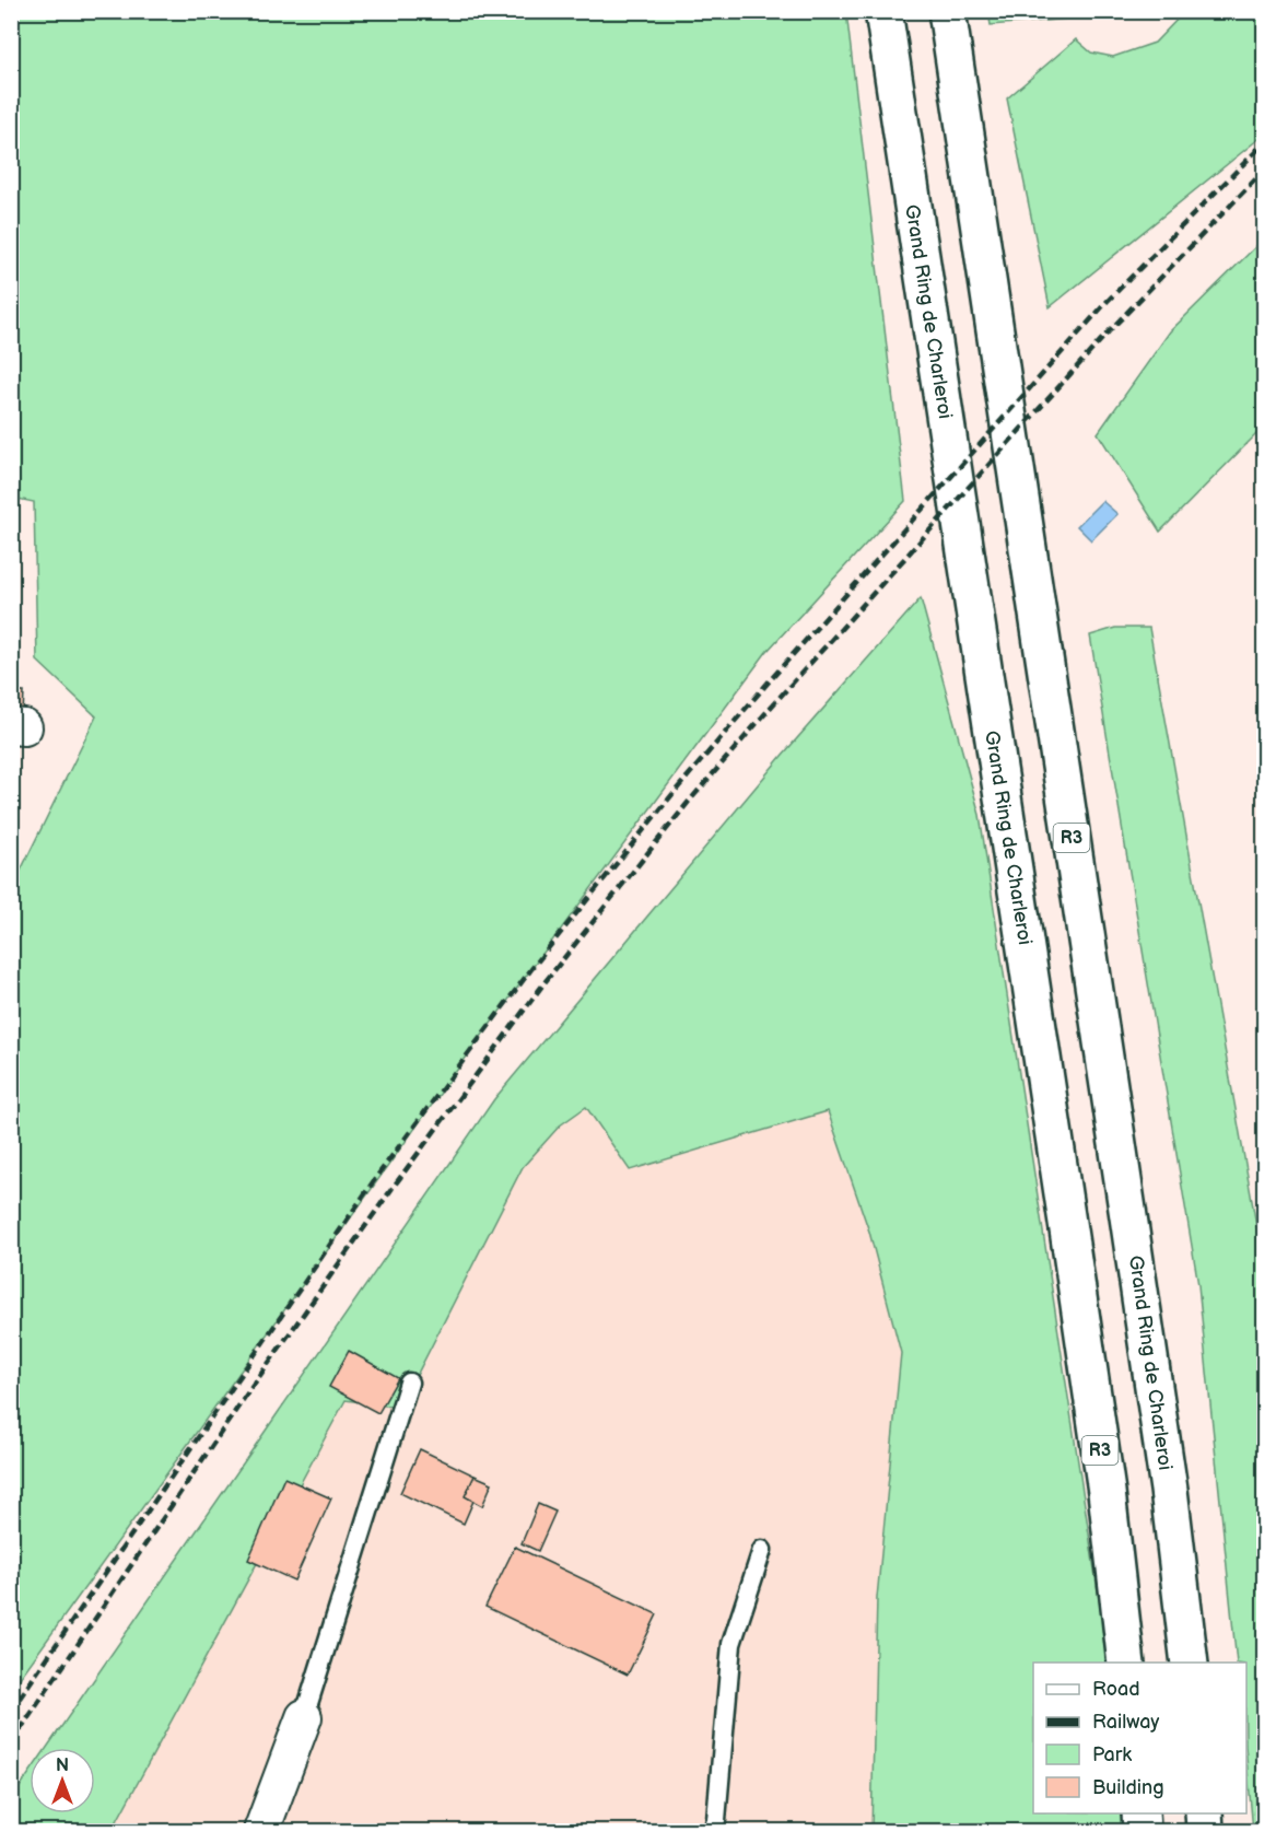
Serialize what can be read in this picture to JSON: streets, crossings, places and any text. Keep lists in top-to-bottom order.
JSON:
{
  "streets": {
    "highway": ["Grand Ring de Charleroi", "R3"]
  },
  "legend": [
    "Road",
    "Railway",
    "Park",
    "Building"
  ],
  "north": "top"
}
